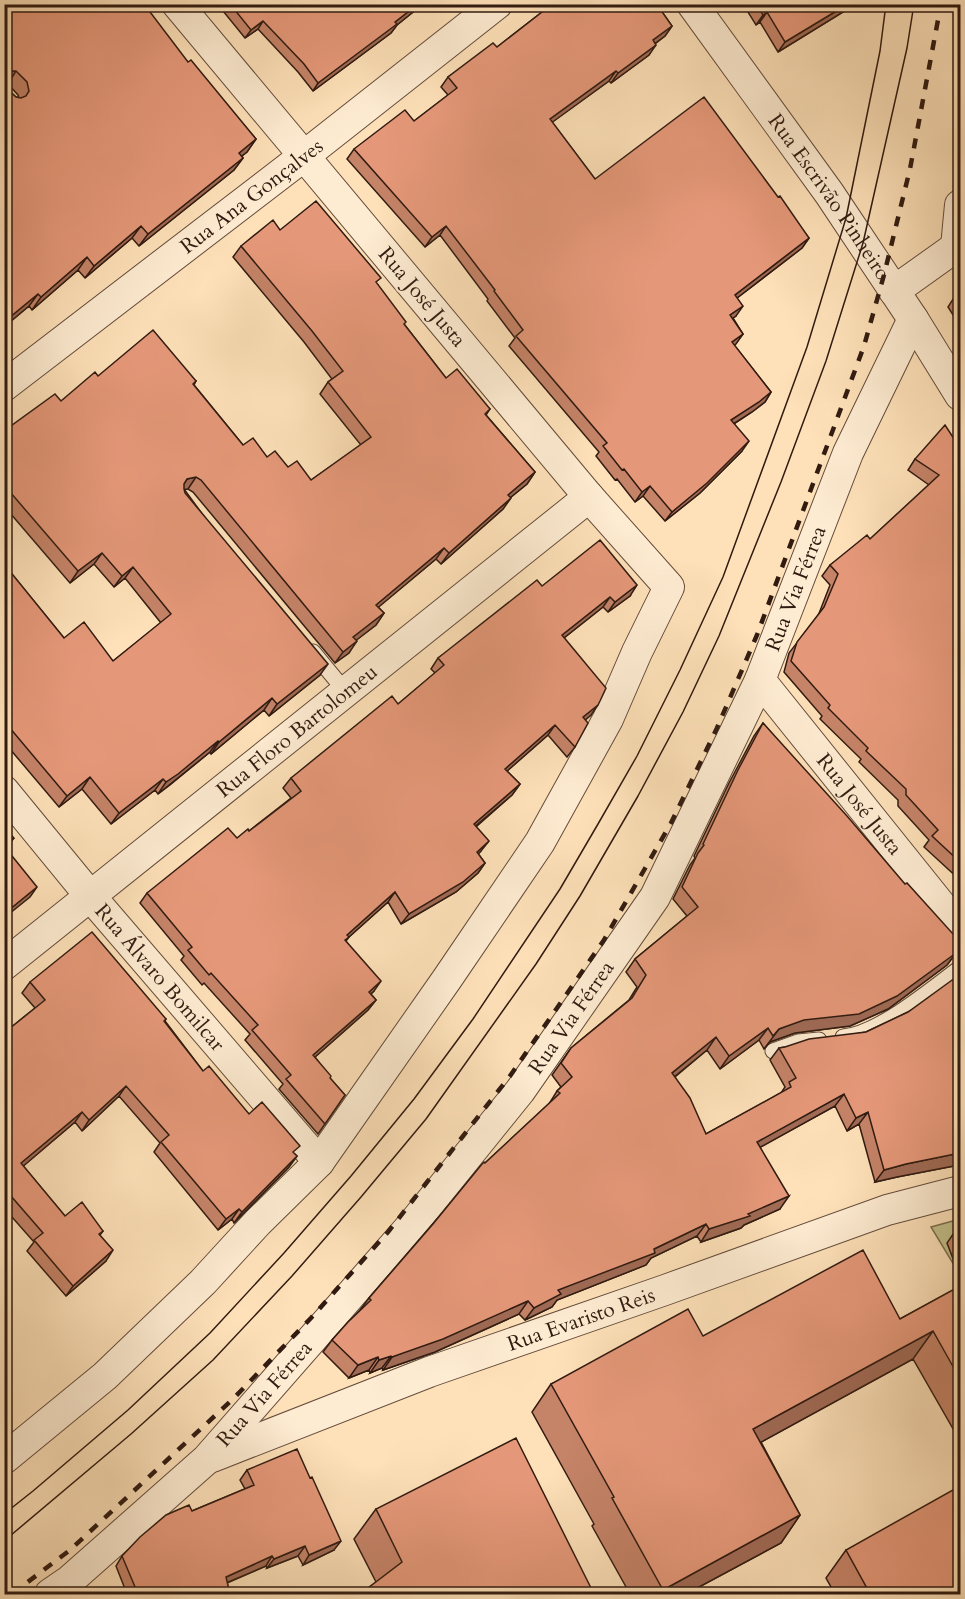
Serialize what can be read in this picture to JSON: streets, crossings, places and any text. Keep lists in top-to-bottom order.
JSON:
{
  "streets": {
    "street": [
      "Rua Ana Gonçalves",
      "Rua Escrivão Pinheiro",
      "Rua José Justa",
      "Rua Via Férrea",
      "Rua Floro Bartolomeu",
      "Rua Álvaro Bomilcar",
      "Rua Evaristo Reis"
    ]
  },
  "crossings": [
    ["Rua Ana Gonçalves", "Rua José Justa"],
    ["Rua Escrivão Pinheiro", "Rua Via Férrea"],
    ["Rua José Justa", "Rua Via Férrea"],
    ["Rua José Justa", "Rua Floro Bartolomeu"],
    ["Rua José Justa", "Rua Álvaro Bomilcar"],
    ["Rua Via Férrea", "Rua Evaristo Reis"],
    ["Rua Floro Bartolomeu", "Rua Álvaro Bomilcar"]
  ]
}
